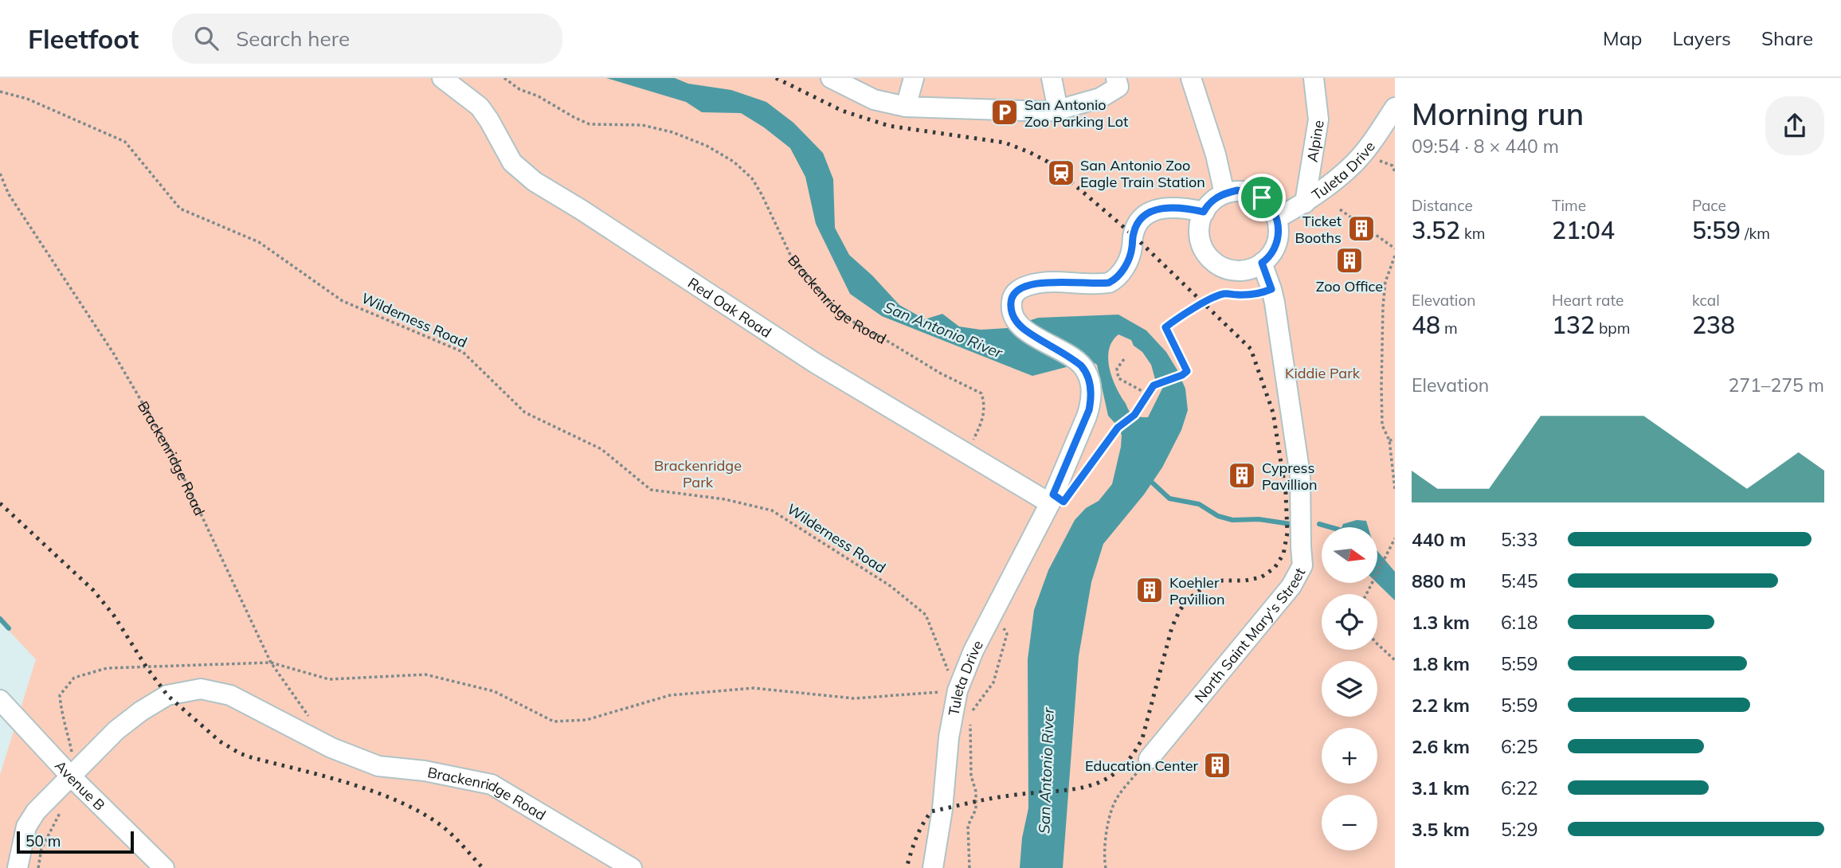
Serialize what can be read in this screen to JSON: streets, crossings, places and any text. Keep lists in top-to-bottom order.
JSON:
{
  "streets": {
    "street": [
      "Alpine",
      "Tuleta Drive",
      "Brackenridge Road",
      "Red Oak Road",
      "North Saint Mary's Street",
      "Avenue B"
    ],
    "path": ["Wilderness Road"]
  },
  "crossings": [
    ["Alpine", "Tuleta Drive"],
    ["Tuleta Drive", "Red Oak Road"],
    ["Tuleta Drive", "Wilderness Road"],
    ["Tuleta Drive", "North Saint Mary's Street"],
    ["Brackenridge Road", "Avenue B"]
  ],
  "water": ["San Antonio River"],
  "parks": ["Kiddie Park", "Brackenridge Park"],
  "places": {
    "parking": ["San Antonio Zoo Parking Lot"],
    "station": ["San Antonio Zoo Eagle Train Station"],
    "building": [
      "Ticket Booths",
      "Zoo Office",
      "Cypress Pavillion",
      "Koehler Pavillion",
      "Education Center"
    ]
  },
  "scale_bar": "50 m",
  "north": "right",
  "page": {
    "header": "Fleetfoot",
    "search": "Search here",
    "nav": ["Map", "Layers", "Share"],
    "heading": ["Morning run", "09:54 · 8 × 440 m"],
    "stats": [
      ["Distance", "3.52 km"],
      ["Time", "21:04"],
      ["Pace", "5:59 /km"],
      ["Elevation", "48 m"],
      ["Heart rate", "132 bpm"],
      ["kcal", "238"]
    ],
    "chart": ["Elevation", "271–275 m"],
    "list": [
      {
        "name": "440 m",
        "note": "5:33"
      },
      {
        "name": "880 m",
        "note": "5:45"
      },
      {
        "name": "1.3 km",
        "note": "6:18"
      },
      {
        "name": "1.8 km",
        "note": "5:59"
      },
      {
        "name": "2.2 km",
        "note": "5:59"
      },
      {
        "name": "2.6 km",
        "note": "6:25"
      },
      {
        "name": "3.1 km",
        "note": "6:22"
      },
      {
        "name": "3.5 km",
        "note": "5:29"
      }
    ],
    "map_buttons": ["+", "−"],
    "scale": "50 m"
  }
}
